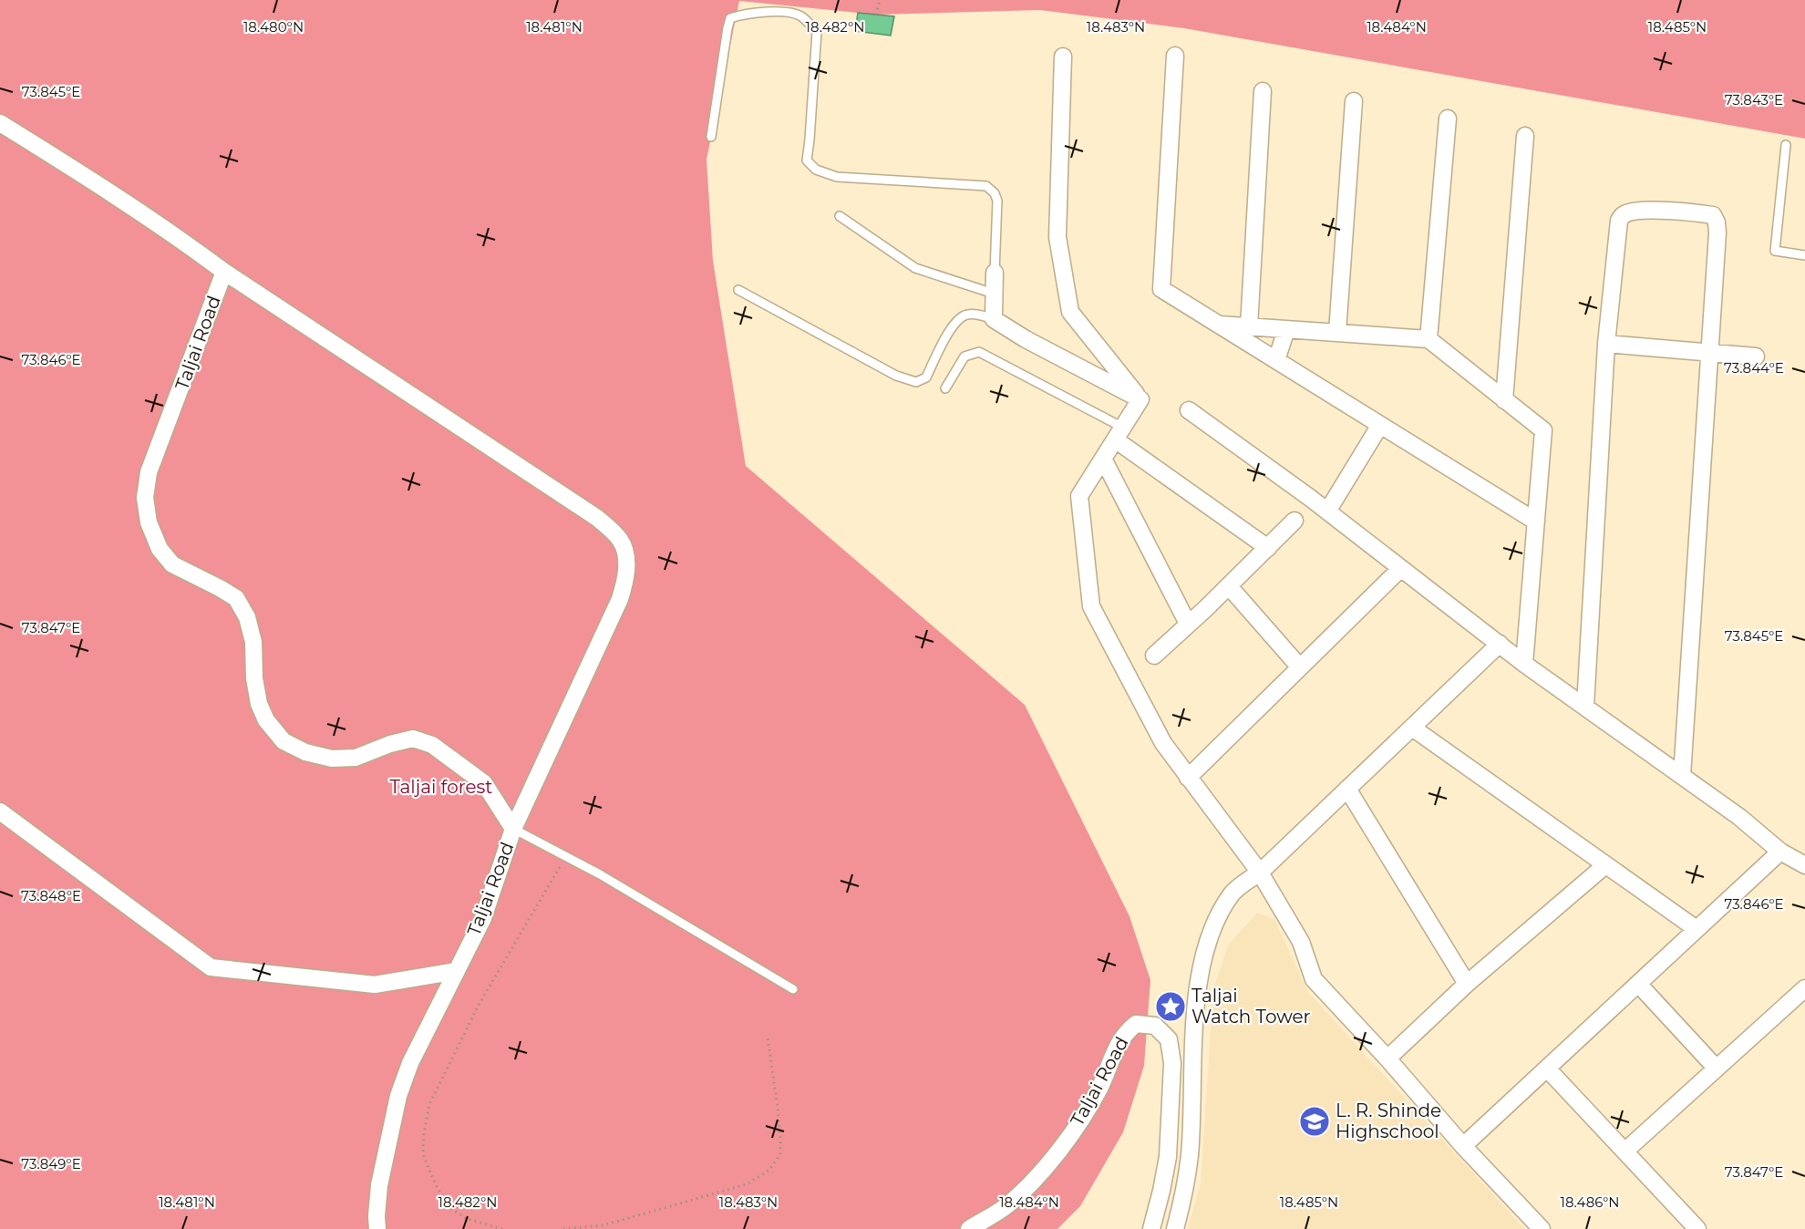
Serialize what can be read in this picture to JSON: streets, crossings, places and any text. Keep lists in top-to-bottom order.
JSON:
{
  "streets": {
    "street": ["Taljai Road"]
  },
  "parks": ["Taljai forest"],
  "places": {
    "place": ["Taljai Watch Tower"],
    "school or university": ["L. R. Shinde Highschool"]
  },
  "coordinates": [
    "18.480°N",
    "18.481°N",
    "18.482°N",
    "18.483°N",
    "18.484°N",
    "18.485°N",
    "73.845°E",
    "73.843°E",
    "73.846°E",
    "73.844°E",
    "73.847°E",
    "73.848°E",
    "73.849°E",
    "18.486°N"
  ]
}
